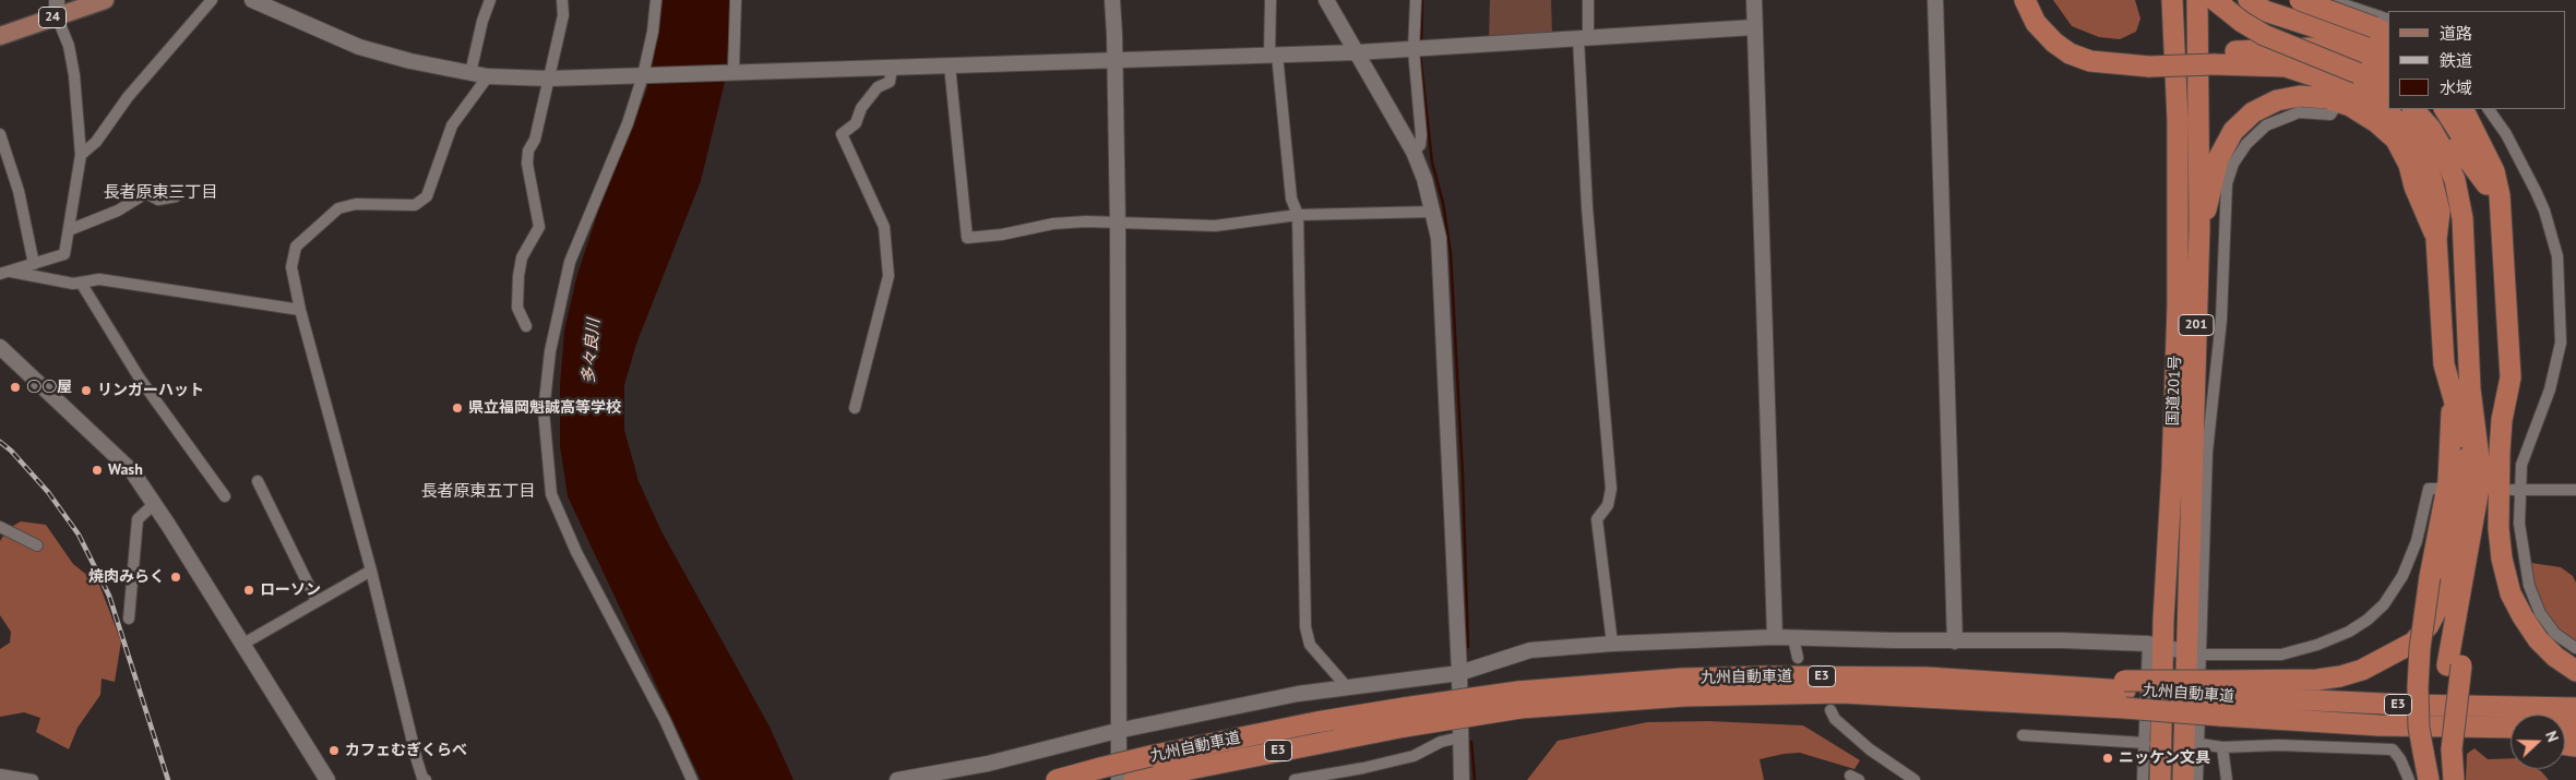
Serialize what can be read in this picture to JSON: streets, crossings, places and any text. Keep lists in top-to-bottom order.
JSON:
{
  "streets": {
    "highway": [
      "201",
      "国道201号",
      "E3",
      "九州自動車道"
    ],
    "main road": ["24"]
  },
  "districts": ["長者原東三丁目", "長者原東五丁目"],
  "water": ["多々良川"],
  "places": [
    "○○屋",
    "リンガーハット",
    "県立福岡魁誠高等学校",
    "Wash",
    "焼肉みらく",
    "ローソン",
    "カフェむぎくらべ",
    "ニッケン文具"
  ],
  "legend": ["道路", "鉄道", "水域"],
  "north": "right"
}
